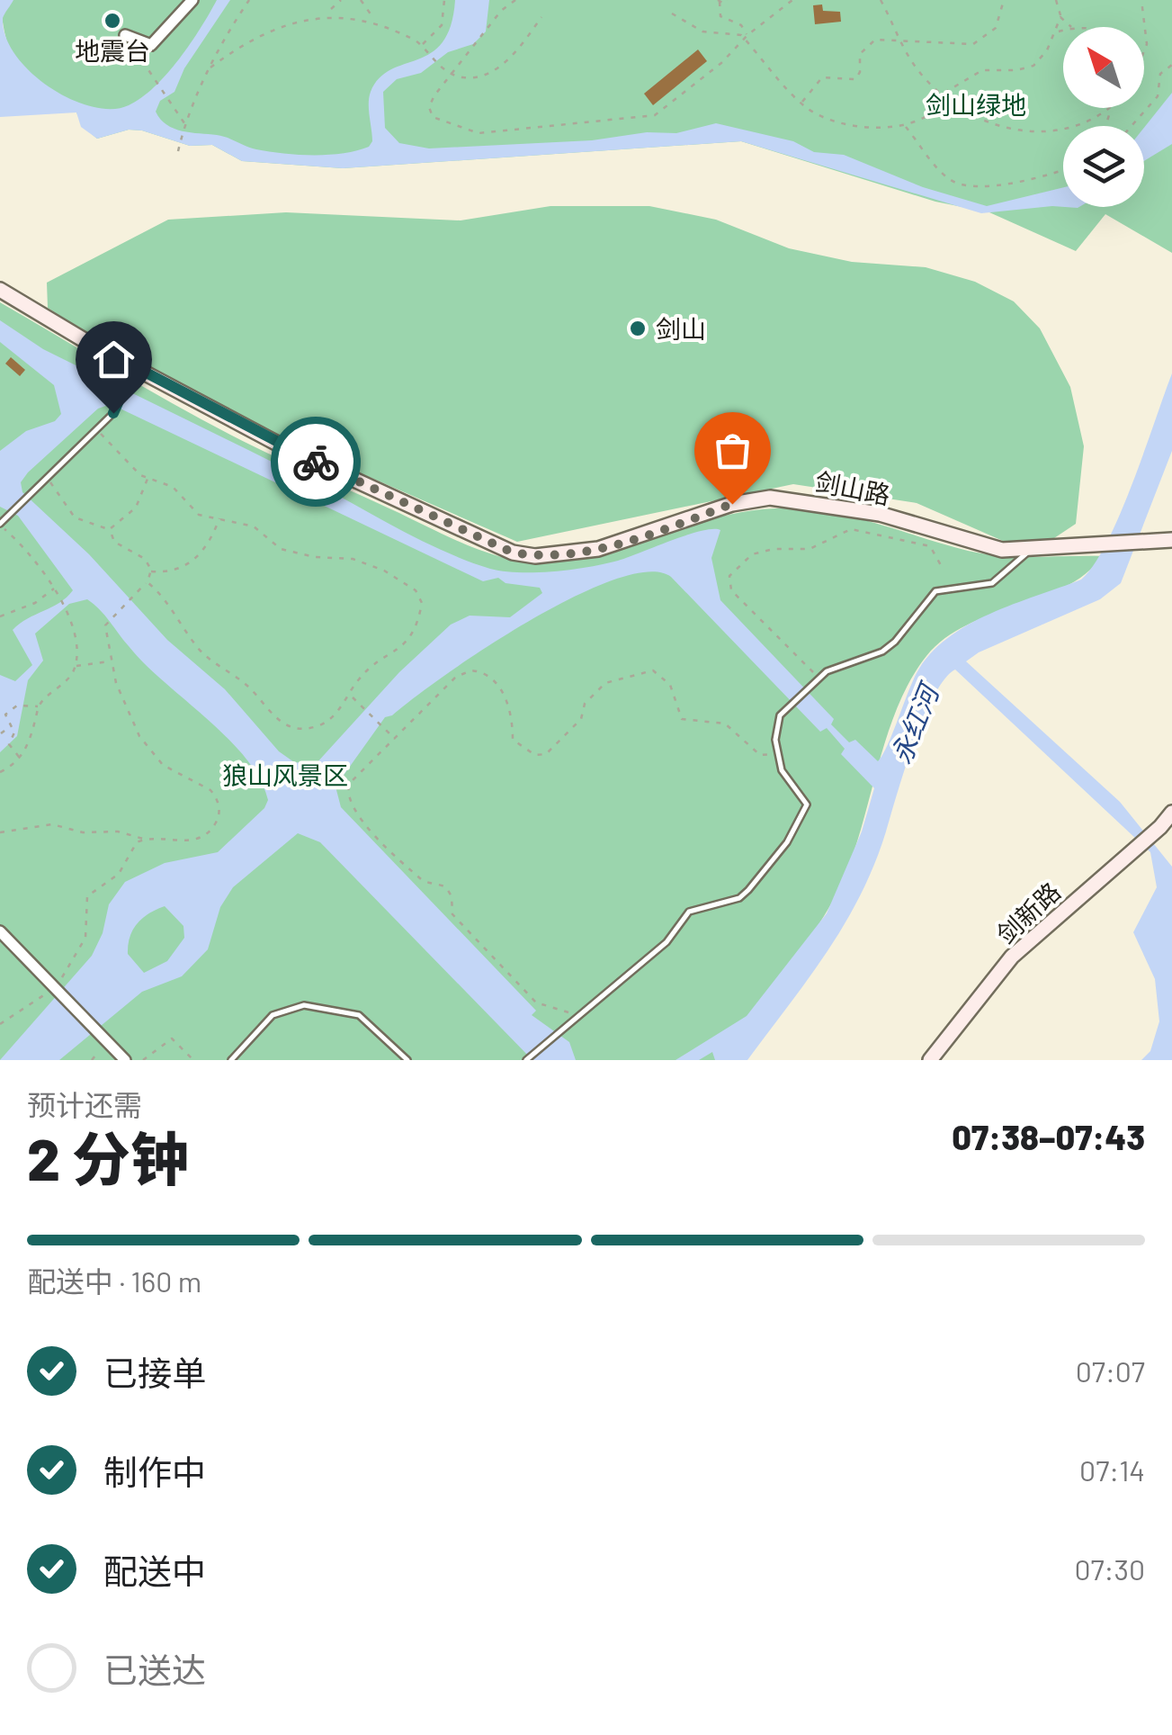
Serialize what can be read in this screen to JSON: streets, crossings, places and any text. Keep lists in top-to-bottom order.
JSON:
{
  "streets": {
    "street": ["剑山路", "剑新路"]
  },
  "water": ["永红河"],
  "parks": ["剑山绿地", "狼山风景区"],
  "places": ["地震台", "剑山"],
  "north": "top left",
  "page": {
    "heading": ["2 分钟", "预计还需", "07:38–07:43"],
    "bar": "配送中 · 160 m",
    "list": [
      ["已接单", "07:07"],
      ["制作中", "07:14"],
      ["配送中", "07:30"],
      "已送达"
    ]
  }
}
